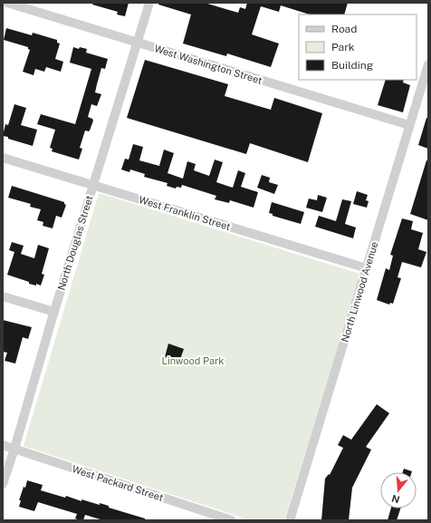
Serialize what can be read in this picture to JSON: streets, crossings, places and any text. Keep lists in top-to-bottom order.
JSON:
{
  "streets": {
    "street": [
      "West Washington Street",
      "West Franklin Street",
      "North Douglas Street",
      "North Linwood Avenue",
      "West Packard Street"
    ]
  },
  "crossings": [
    ["West Washington Street", "North Douglas Street"],
    ["West Washington Street", "North Linwood Avenue"],
    ["West Franklin Street", "North Douglas Street"],
    ["West Franklin Street", "North Linwood Avenue"],
    ["North Douglas Street", "West Packard Street"]
  ],
  "parks": ["Linwood Park"],
  "legend": ["Road", "Park", "Building"],
  "north": "bottom"
}
